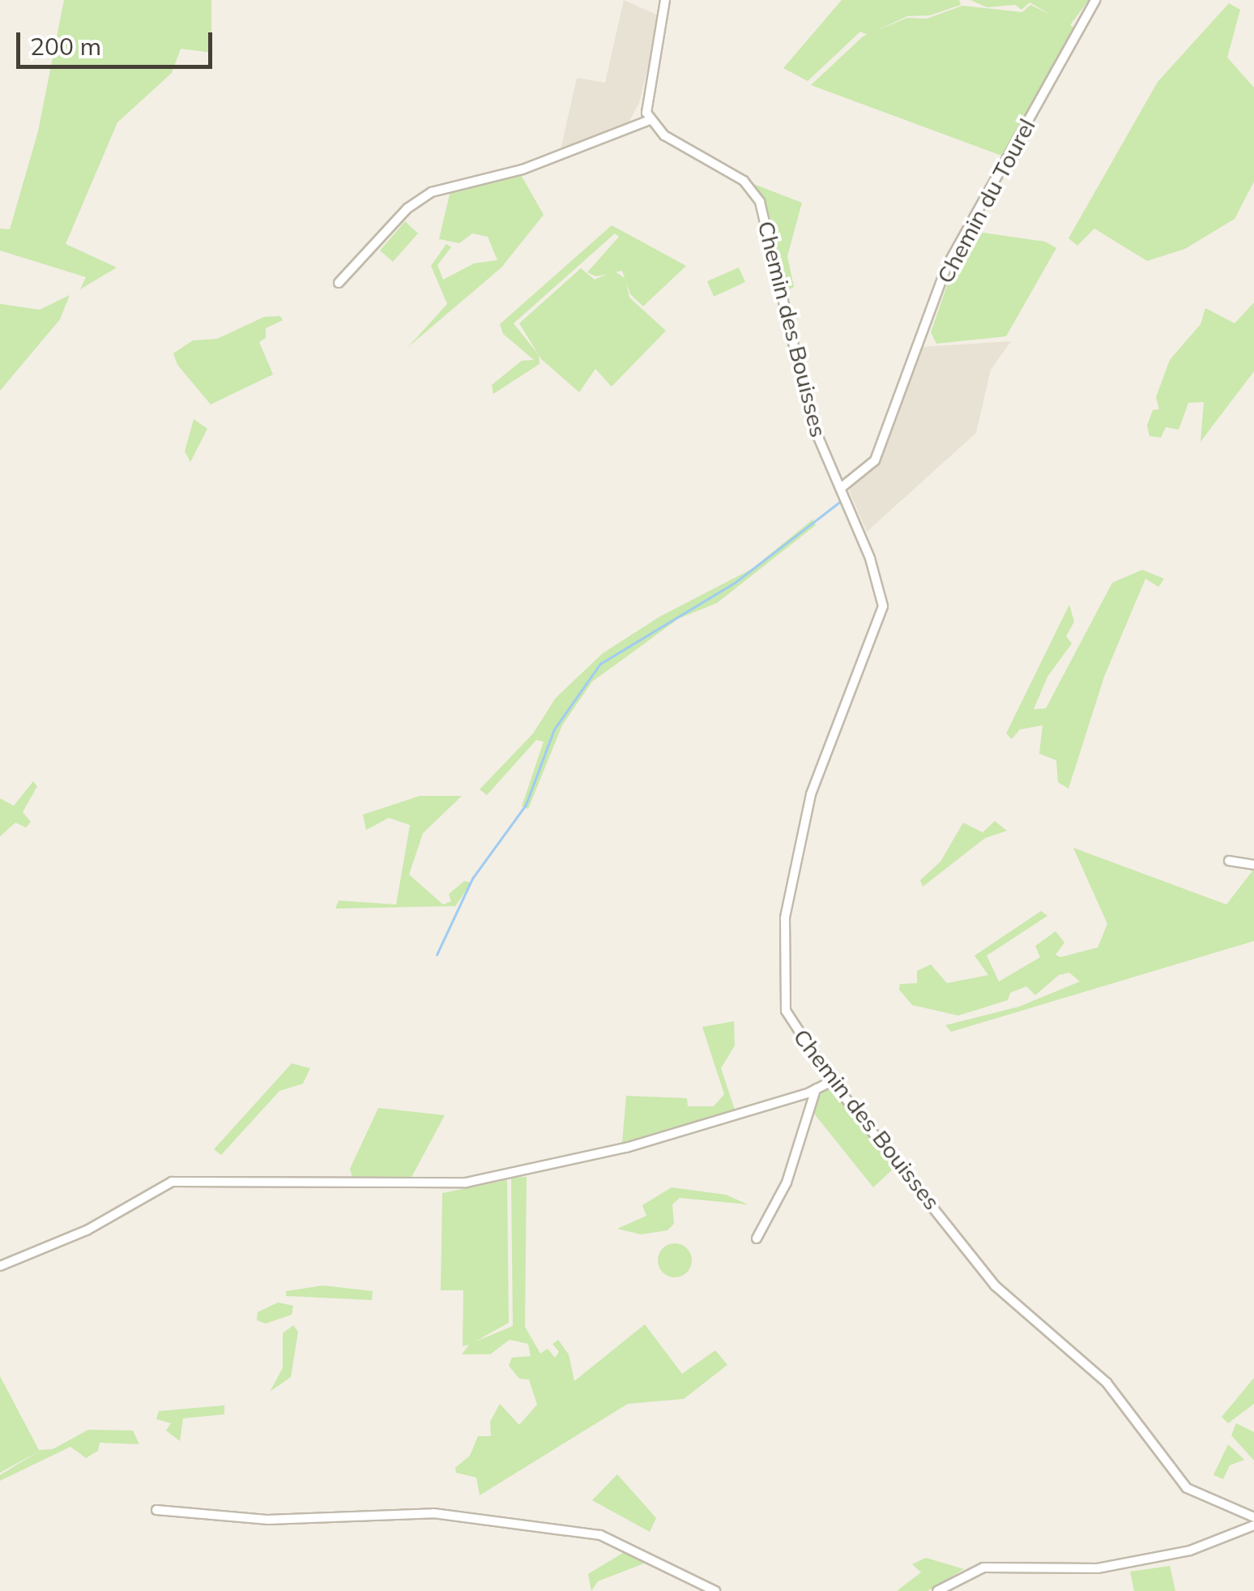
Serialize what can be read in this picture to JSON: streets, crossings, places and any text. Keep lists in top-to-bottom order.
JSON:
{
  "streets": {
    "street": ["Chemin du Tourel", "Chemin des Bouisses"]
  },
  "crossings": [
    ["Chemin du Tourel", "Chemin des Bouisses"]
  ],
  "scale_bar": "200 m"
}
